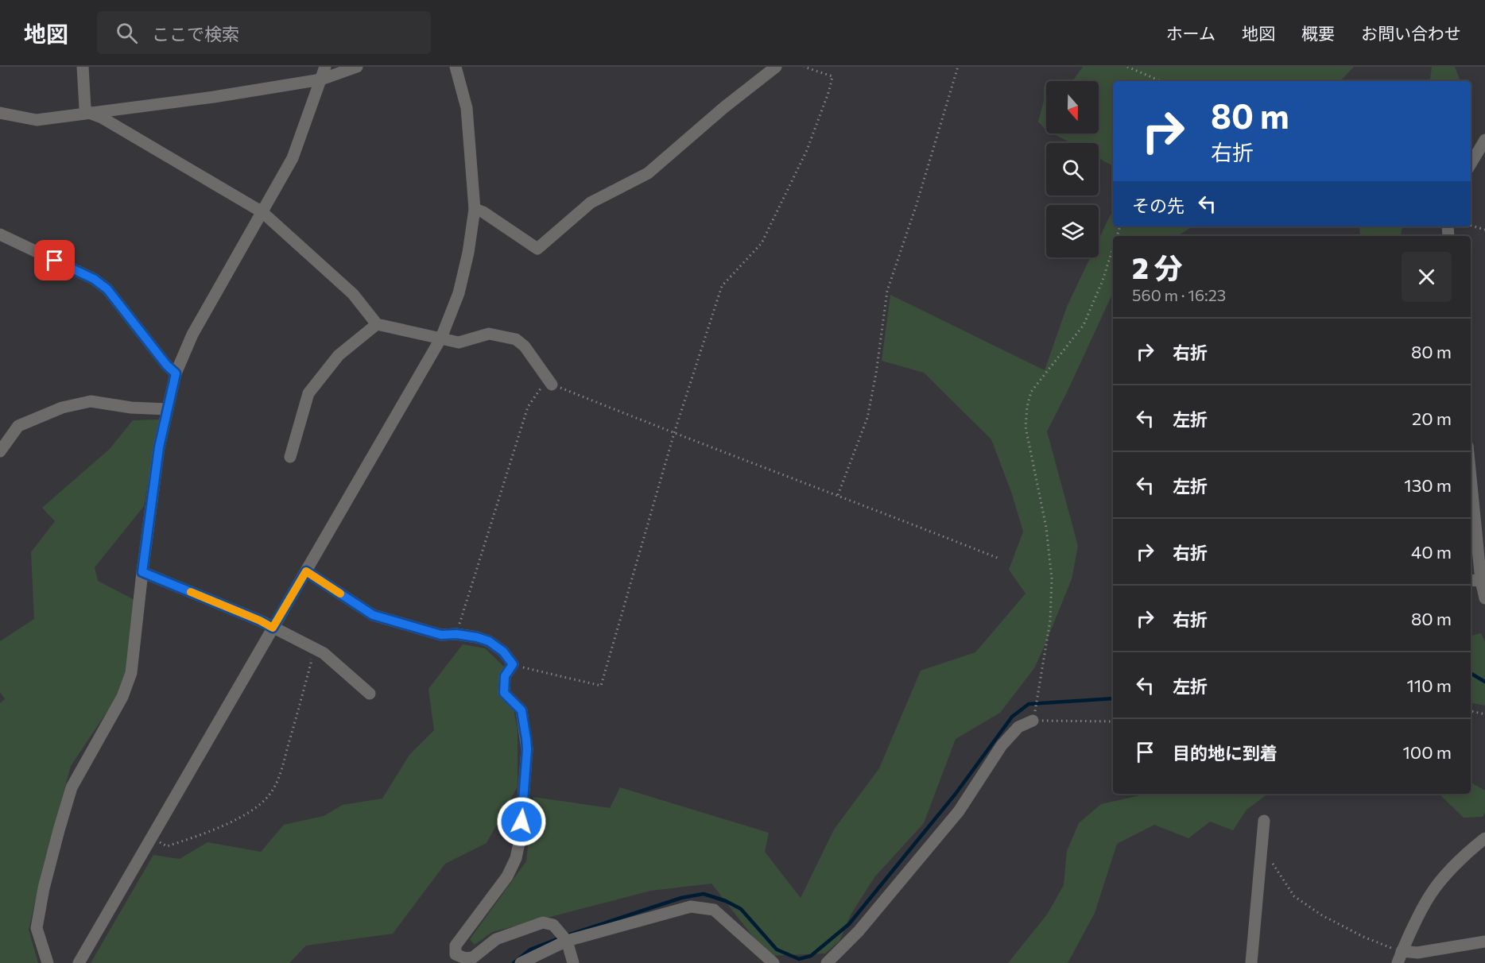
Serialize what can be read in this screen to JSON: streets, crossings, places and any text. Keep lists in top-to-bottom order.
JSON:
{
  "north": "bottom",
  "page": {
    "header": "地図",
    "search": "ここで検索",
    "nav": [
      "ホーム",
      "地図",
      "概要",
      "お問い合わせ"
    ],
    "turn": ["80 m", "右折"],
    "then": "その先",
    "heading": ["2 分", "560 m · 16:23"],
    "list": [
      {
        "name": "右折",
        "value": "80 m"
      },
      {
        "name": "左折",
        "value": "20 m"
      },
      {
        "name": "左折",
        "value": "130 m"
      },
      {
        "name": "右折",
        "value": "40 m"
      },
      {
        "name": "右折",
        "value": "80 m"
      },
      {
        "name": "左折",
        "value": "110 m"
      },
      {
        "name": "目的地に到着",
        "value": "100 m"
      }
    ]
  }
}
